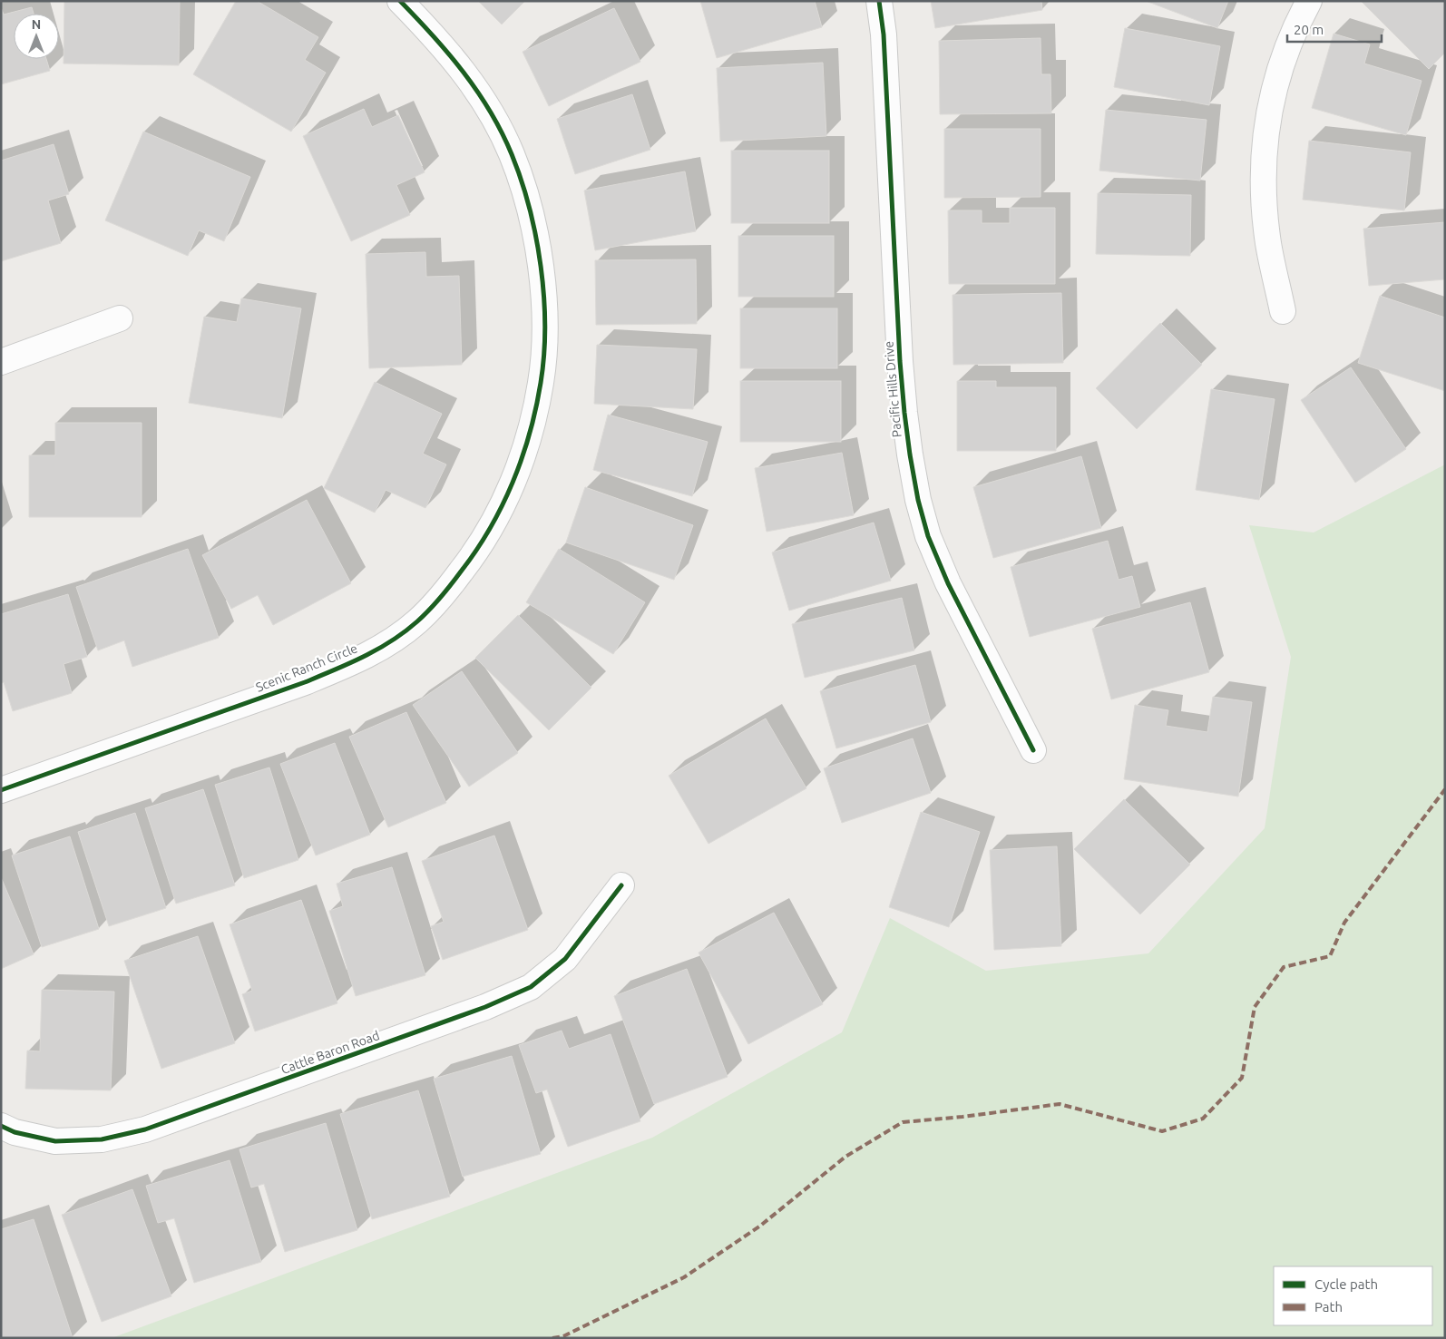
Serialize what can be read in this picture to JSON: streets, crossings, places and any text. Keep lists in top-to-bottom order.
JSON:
{
  "streets": {
    "street": ["Pacific Hills Drive", "Scenic Ranch Circle", "Cattle Baron Road"]
  },
  "legend": ["Cycle path", "Path"],
  "scale_bar": "20 m",
  "north": "top"
}
